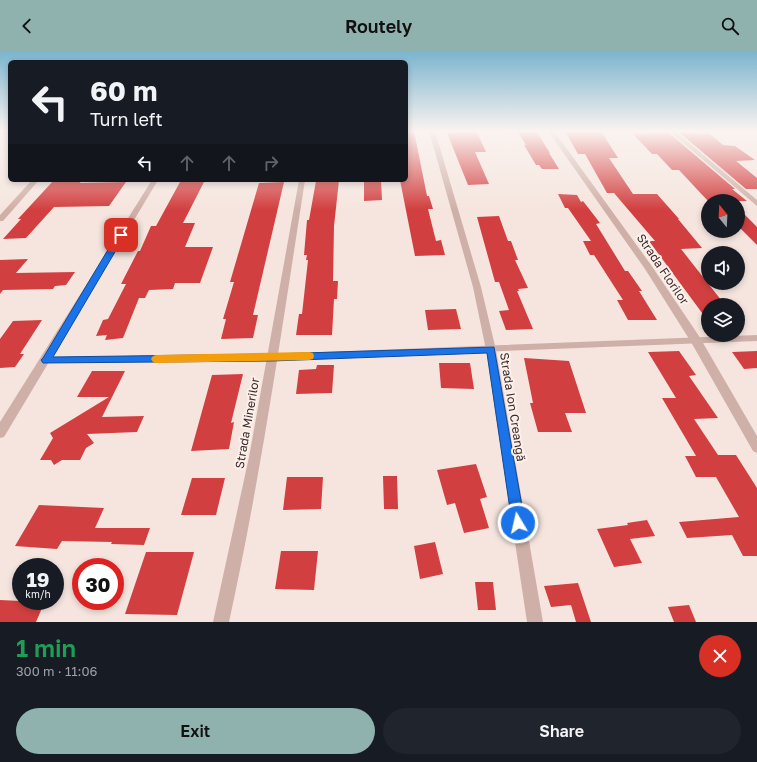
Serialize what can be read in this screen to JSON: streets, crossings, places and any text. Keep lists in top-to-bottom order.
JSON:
{
  "streets": {
    "street": ["Strada Florilor", "Strada Ion Creangă", "Strada Minerilor"]
  },
  "north": "top",
  "page": {
    "header": "Routely",
    "turn": ["60 m", "Turn left"],
    "speed": "19 km/h",
    "limit": "30",
    "heading": ["1 min", "300 m · 11:06"],
    "buttons": ["Exit", "Share"]
  }
}
